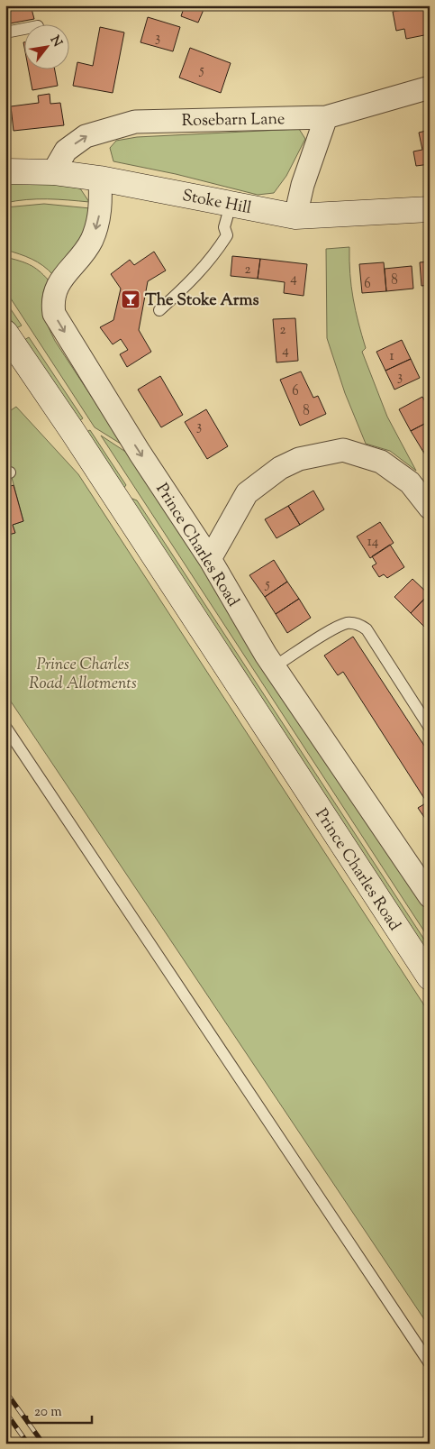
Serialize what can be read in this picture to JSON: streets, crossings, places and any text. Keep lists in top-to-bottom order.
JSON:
{
  "streets": {
    "street": ["Rosebarn Lane", "Stoke Hill", "Prince Charles Road"]
  },
  "crossings": [
    ["Rosebarn Lane", "Stoke Hill"],
    ["Stoke Hill", "Prince Charles Road"]
  ],
  "one_way": ["Rosebarn Lane"],
  "parks": ["Prince Charles Road Allotments"],
  "places": {
    "bar": ["The Stoke Arms"]
  },
  "house_numbers": [
    "3",
    "5",
    "2",
    "4",
    "8",
    "6",
    "2",
    "4",
    "1",
    "3",
    "6",
    "8",
    "3",
    "14",
    "5"
  ],
  "scale_bar": "20 m",
  "north": "top right"
}
